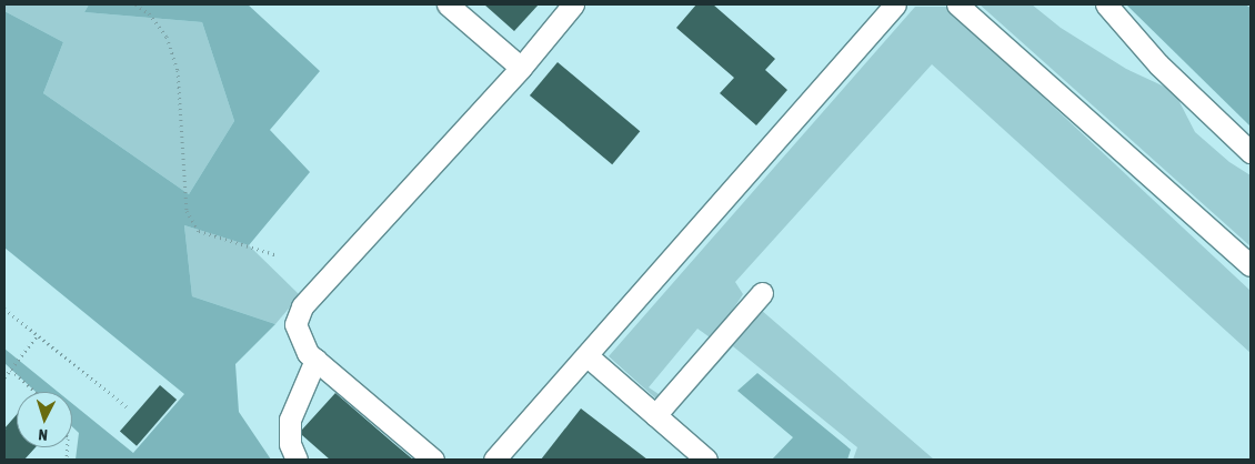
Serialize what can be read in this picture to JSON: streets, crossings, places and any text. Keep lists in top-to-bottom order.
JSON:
{
  "north": "bottom"
}
